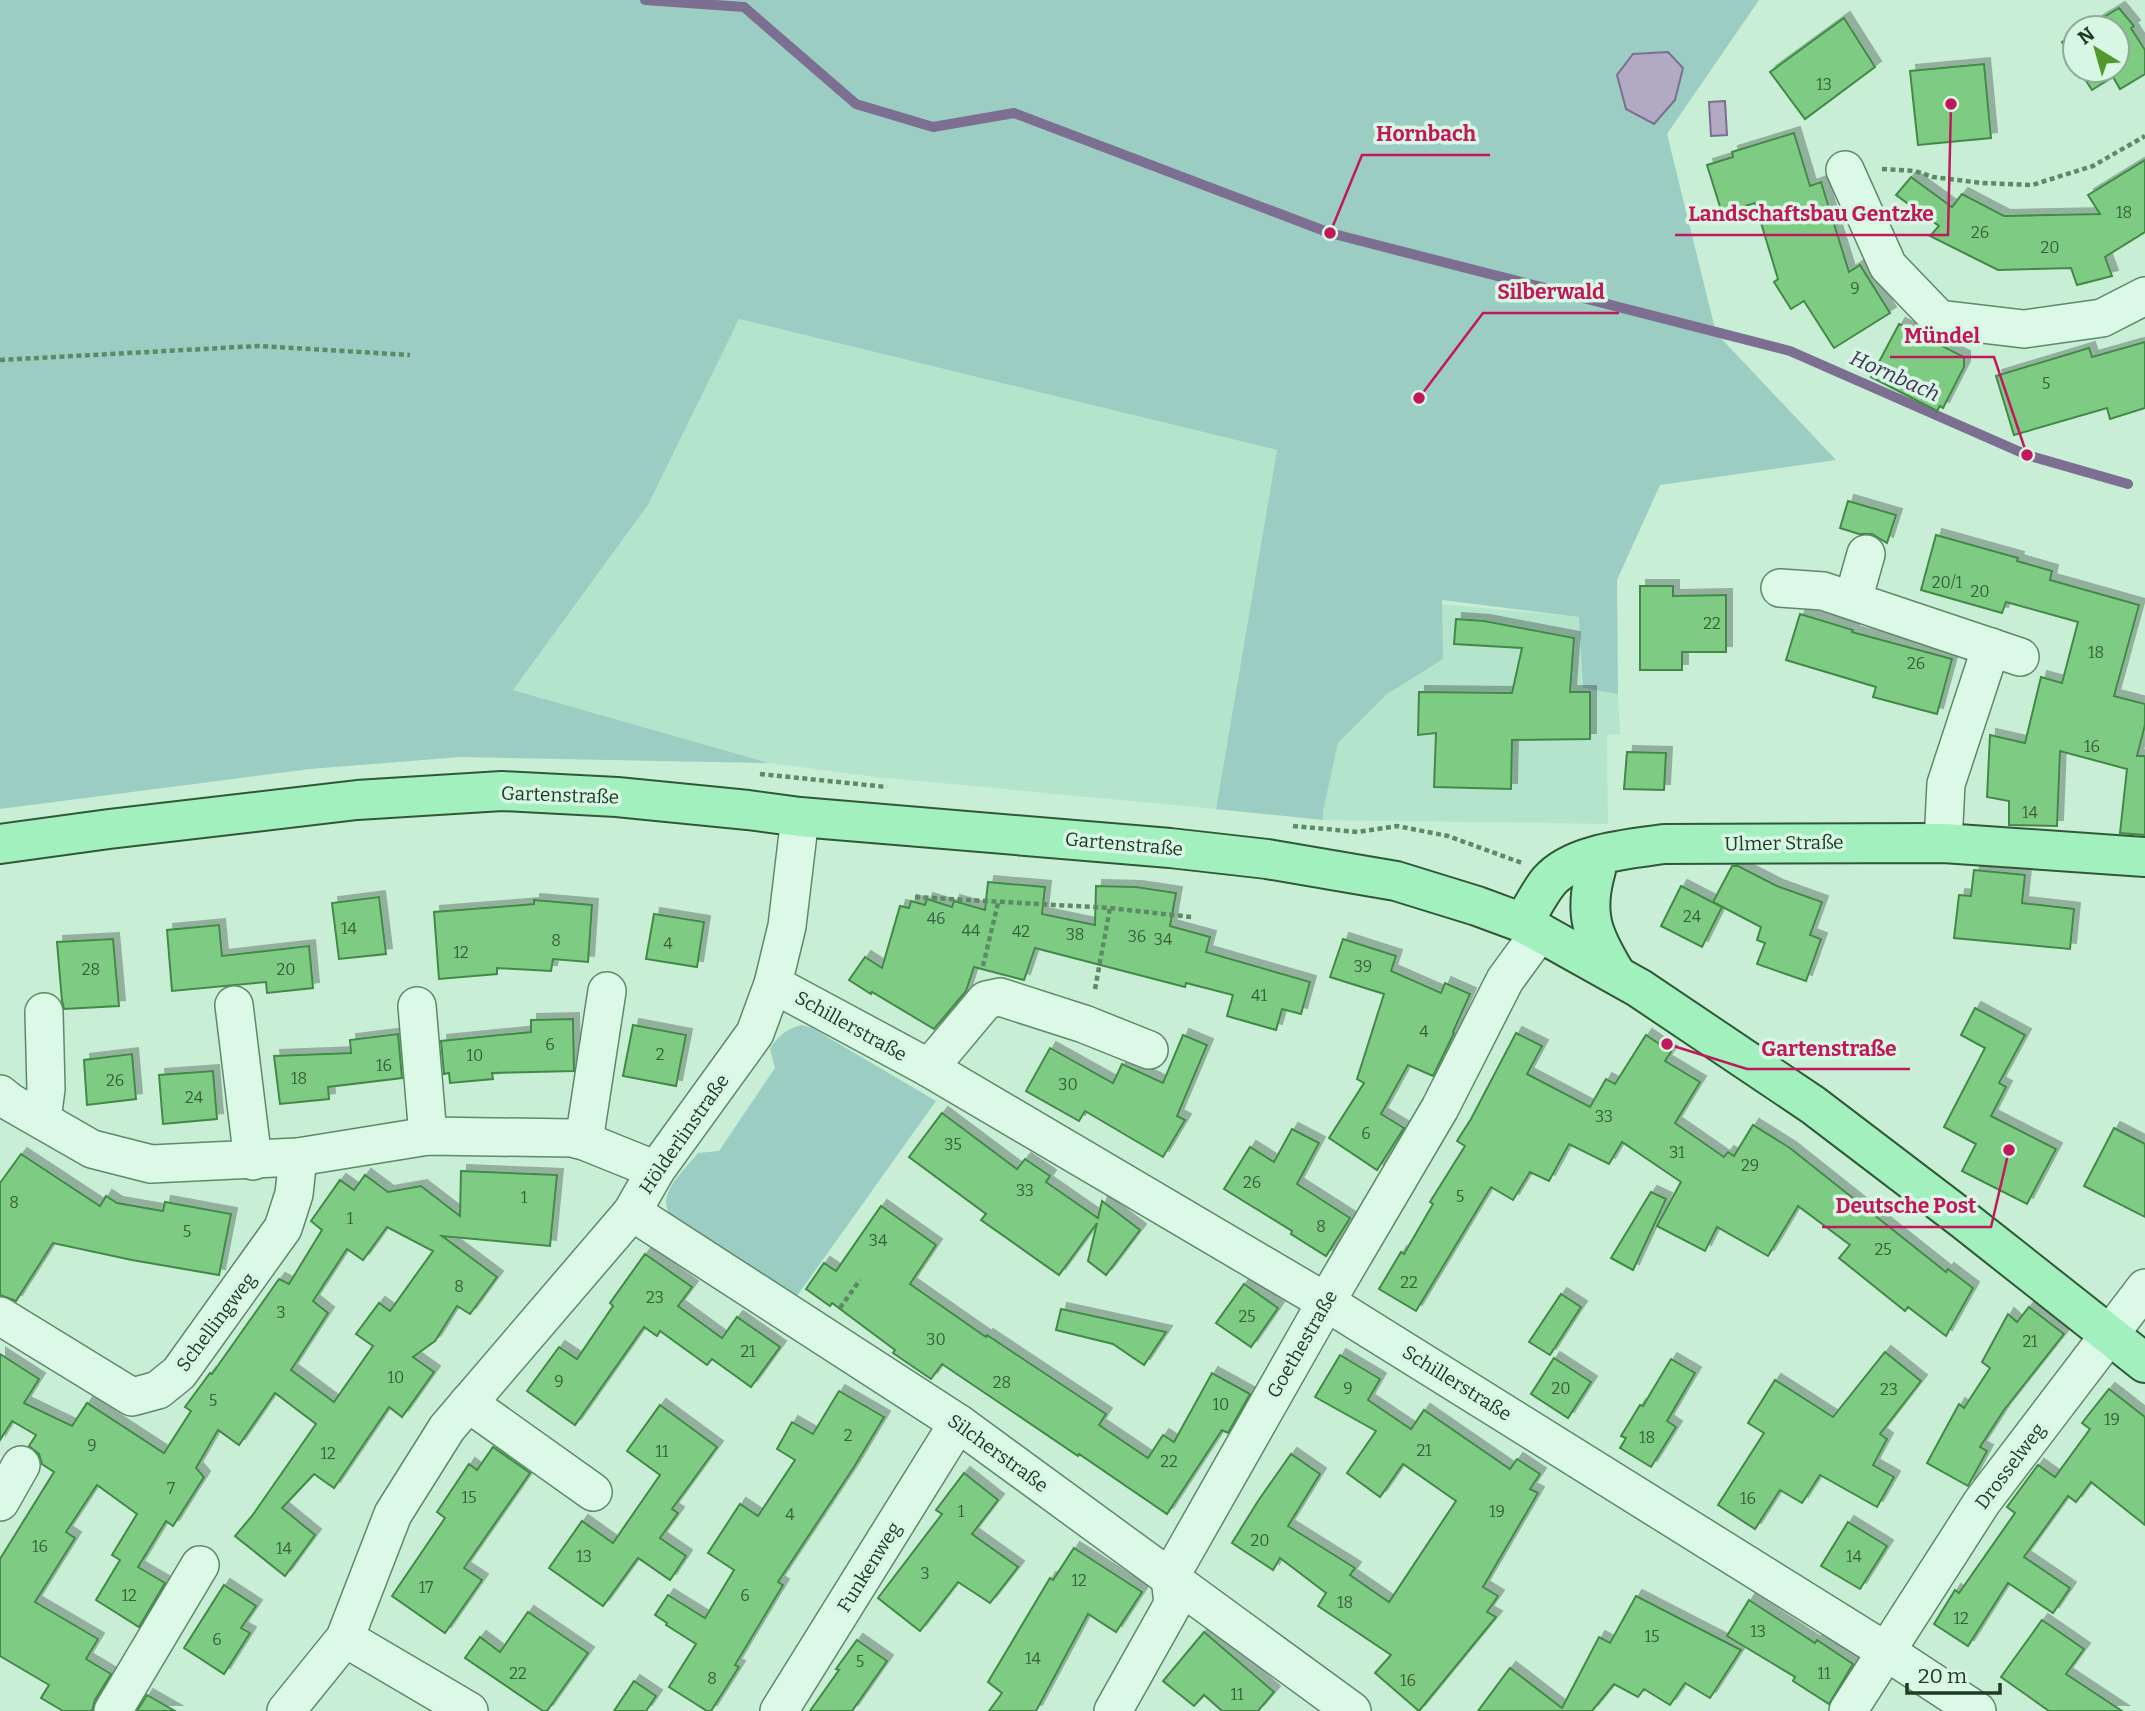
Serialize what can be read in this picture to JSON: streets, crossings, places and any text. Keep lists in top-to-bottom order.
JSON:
{
  "streets": {
    "main road": ["Gartenstraße", "Ulmer Straße"],
    "street": [
      "Schillerstraße",
      "Hölderlinstraße",
      "Schellingweg",
      "Goethestraße",
      "Silcherstraße",
      "Drosselweg",
      "Funkenweg"
    ]
  },
  "crossings": [
    ["Gartenstraße", "Ulmer Straße"],
    ["Gartenstraße", "Hölderlinstraße"],
    ["Gartenstraße", "Goethestraße"],
    ["Gartenstraße", "Drosselweg"],
    ["Ulmer Straße", "Goethestraße"],
    ["Schillerstraße", "Hölderlinstraße"],
    ["Schillerstraße", "Goethestraße"],
    ["Schillerstraße", "Drosselweg"],
    ["Hölderlinstraße", "Silcherstraße"],
    ["Goethestraße", "Silcherstraße"],
    ["Silcherstraße", "Funkenweg"]
  ],
  "water": ["Hornbach"],
  "places": [
    "Landschaftsbau Gentzke",
    "Hornbach",
    "Silberwald",
    "Mündel",
    "Gartenstraße",
    "Deutsche Post"
  ],
  "house_numbers": [
    "13",
    "18",
    "26",
    "20",
    "9",
    "5",
    "20/1",
    "20",
    "22",
    "18",
    "26",
    "16",
    "14",
    "24",
    "46",
    "14",
    "44",
    "42",
    "38",
    "36",
    "34",
    "8",
    "4",
    "12",
    "39",
    "28",
    "20",
    "41",
    "4",
    "6",
    "2",
    "10",
    "16",
    "18",
    "26",
    "30",
    "24",
    "33",
    "6",
    "35",
    "31",
    "29",
    "26",
    "33",
    "5",
    "1",
    "8",
    "1",
    "8",
    "5",
    "34",
    "25",
    "22",
    "8",
    "23",
    "3",
    "25",
    "30",
    "21",
    "21",
    "10",
    "9",
    "28",
    "9",
    "20",
    "23",
    "5",
    "10",
    "19",
    "2",
    "18",
    "9",
    "21",
    "11",
    "12",
    "22",
    "7",
    "15",
    "16",
    "1",
    "19",
    "4",
    "20",
    "16",
    "14",
    "13",
    "14",
    "3",
    "12",
    "17",
    "12",
    "6",
    "18",
    "12",
    "13",
    "15",
    "6",
    "14",
    "5",
    "22",
    "11",
    "8",
    "16",
    "11"
  ],
  "scale_bar": "20 m",
  "north": "top left"
}
